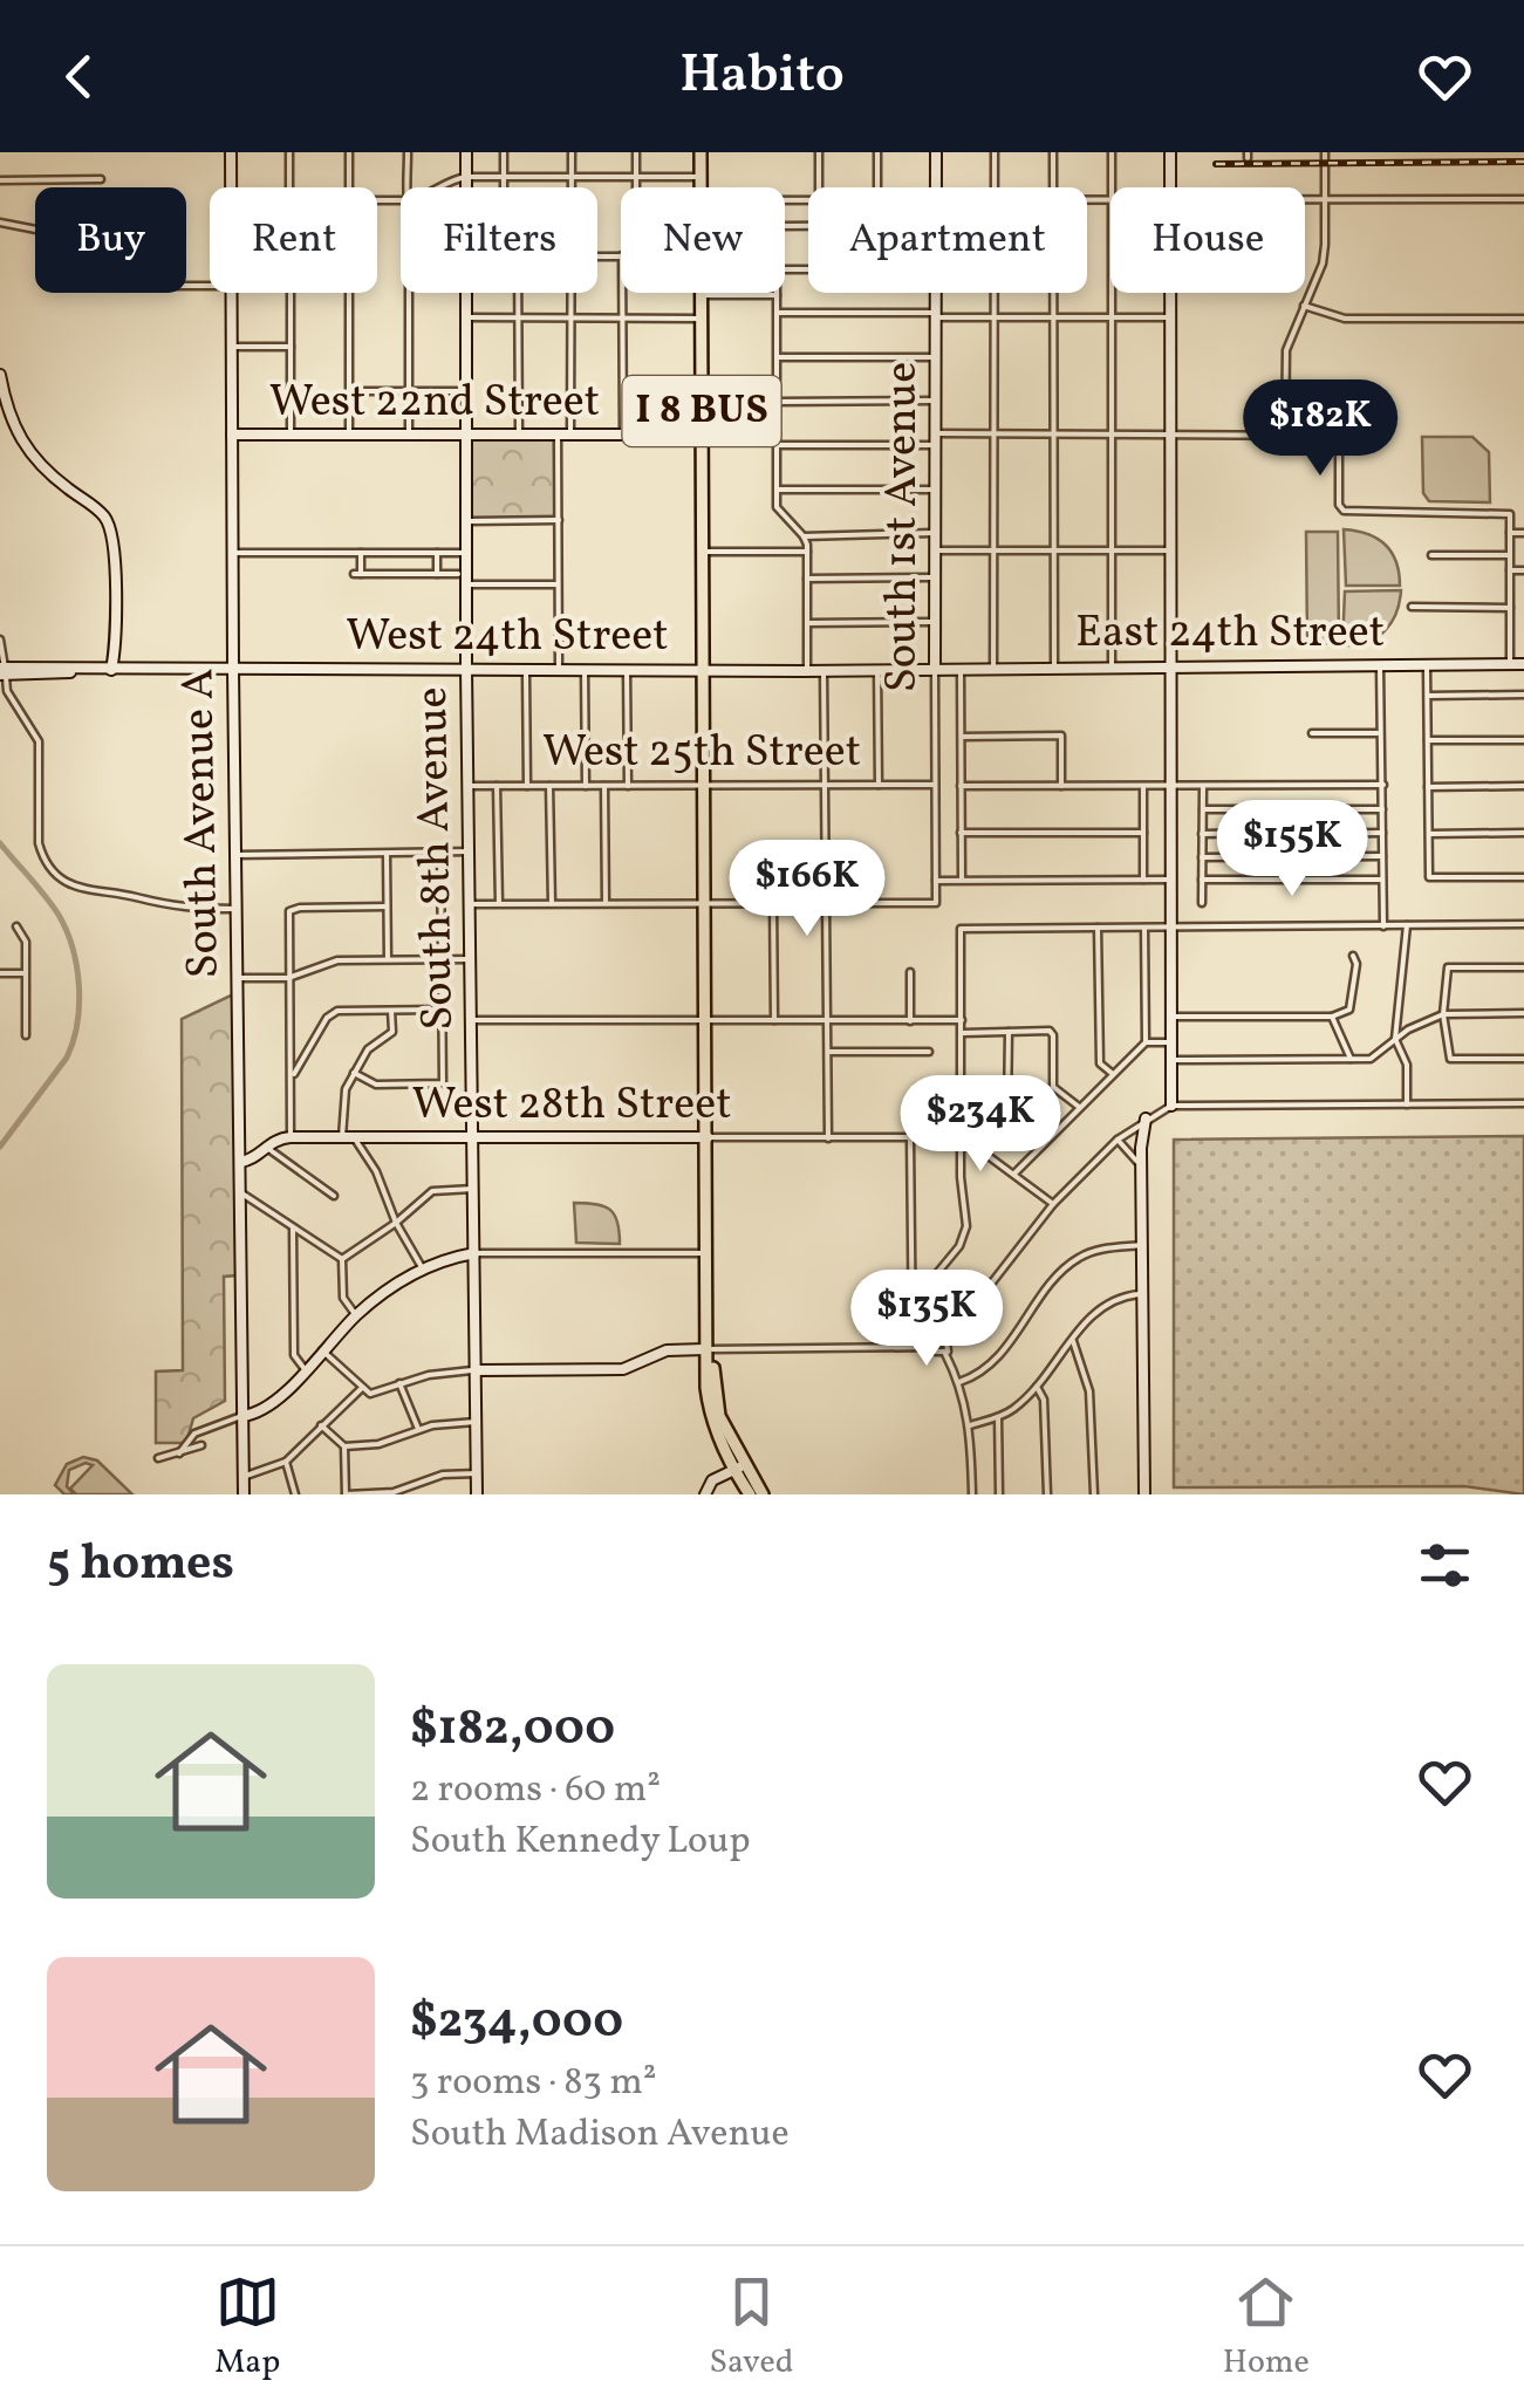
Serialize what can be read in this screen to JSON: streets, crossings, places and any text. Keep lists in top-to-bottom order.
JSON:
{
  "streets": {
    "main road": ["I 8 BUS"],
    "street": [
      "West 22nd Street",
      "South 1st Avenue",
      "East 24th Street",
      "West 24th Street",
      "West 25th Street",
      "South Avenue A",
      "South 8th Avenue",
      "West 28th Street"
    ]
  },
  "crossings": [
    ["West 22nd Street", "I 8 BUS"],
    ["West 22nd Street", "South Avenue A"],
    ["West 22nd Street", "South 8th Avenue"],
    ["I 8 BUS", "West 24th Street"],
    ["I 8 BUS", "West 25th Street"],
    ["I 8 BUS", "West 28th Street"],
    ["South 1st Avenue", "East 24th Street"],
    ["South 1st Avenue", "West 24th Street"],
    ["South 1st Avenue", "West 25th Street"],
    ["East 24th Street", "West 24th Street"],
    ["West 24th Street", "South Avenue A"],
    ["West 24th Street", "South 8th Avenue"],
    ["West 25th Street", "South 8th Avenue"],
    ["South Avenue A", "West 28th Street"],
    ["South 8th Avenue", "West 28th Street"]
  ],
  "page": {
    "header": "Habito",
    "chip": [
      "Buy",
      "Rent",
      "Filters",
      "New",
      "Apartment",
      "House"
    ],
    "price": [
      "$182K",
      "$155K",
      "$166K",
      "$234K",
      "$135K"
    ],
    "heading": "5 homes",
    "list": [
      {
        "name": "$182,000",
        "note": "2 rooms · 60 m² · South Kennedy Loup"
      },
      {
        "name": "$234,000",
        "note": "3 rooms · 83 m² · South Madison Avenue"
      }
    ],
    "tabs": ["Map", "Saved", "Home"]
  }
}
